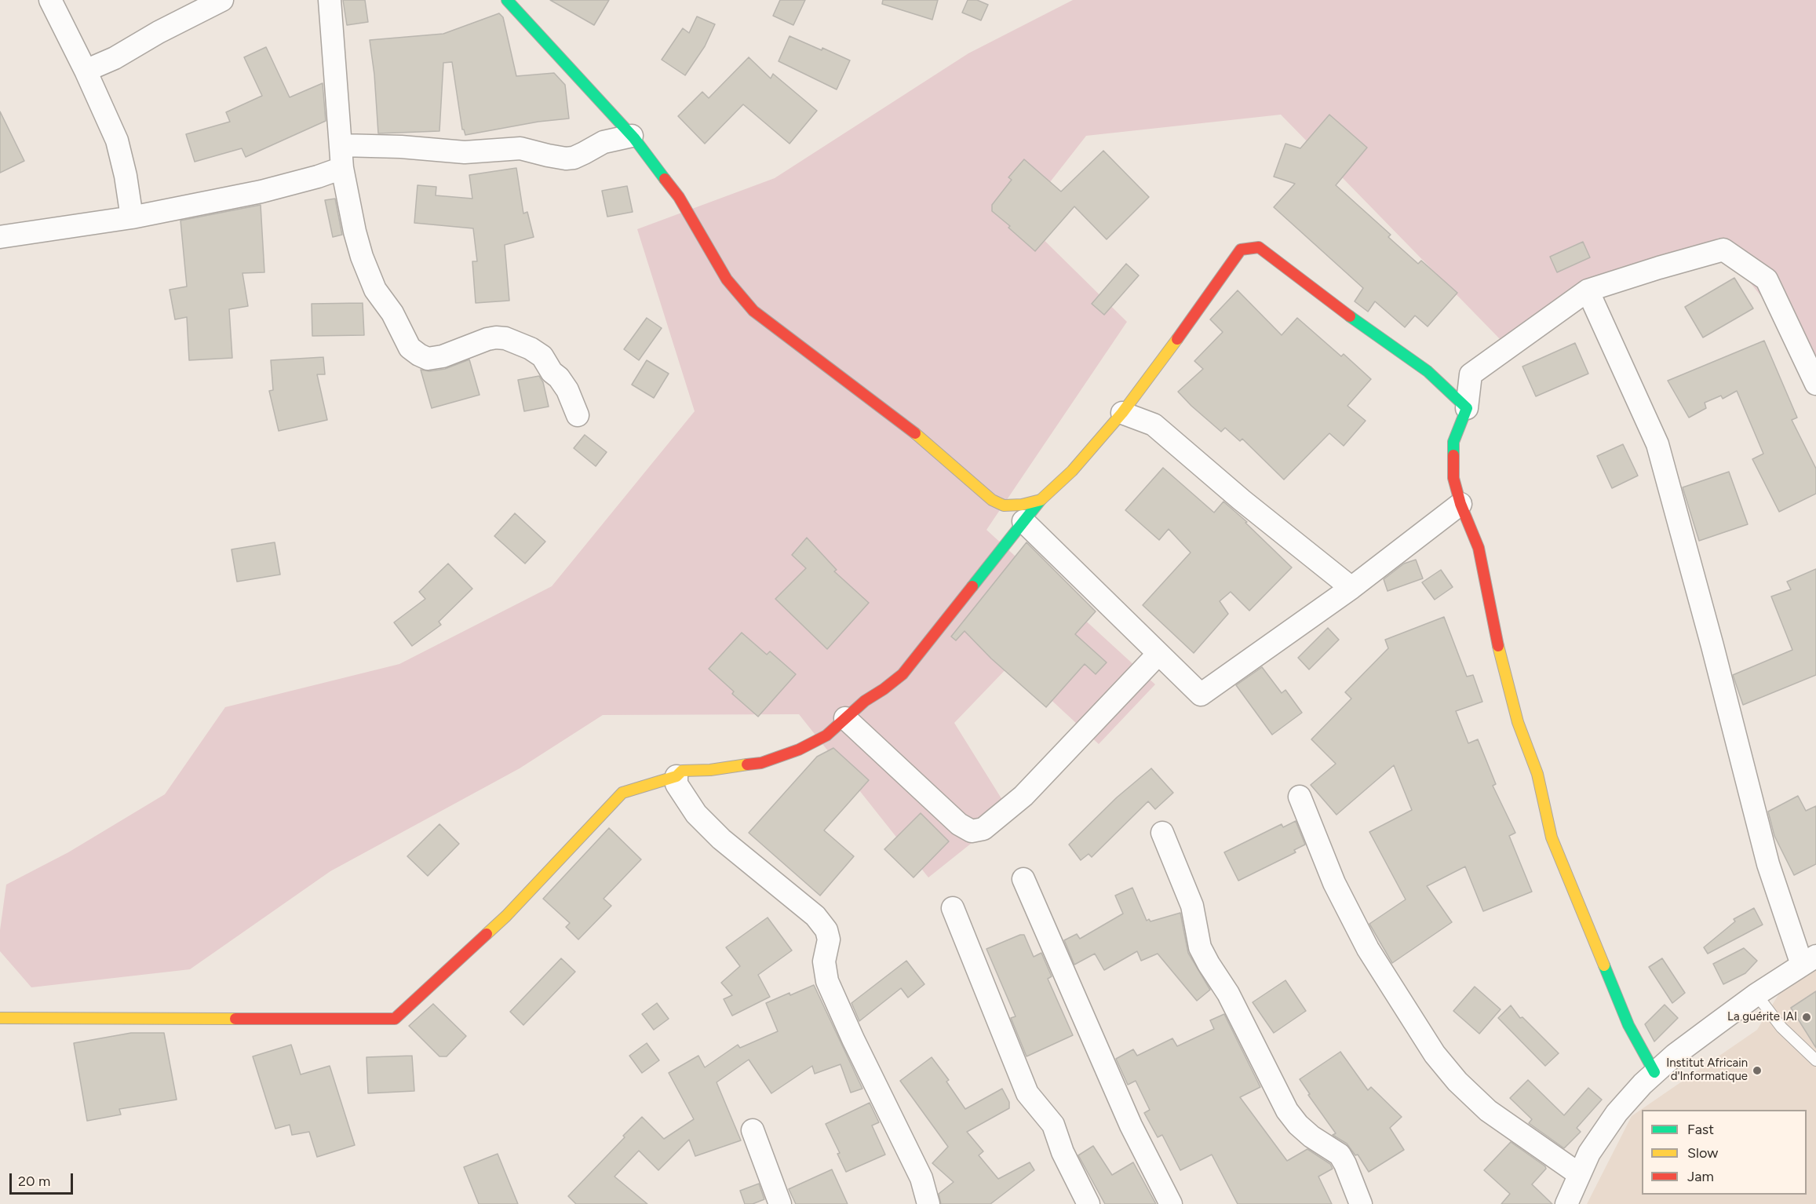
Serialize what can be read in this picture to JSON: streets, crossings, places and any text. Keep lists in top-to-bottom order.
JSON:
{
  "places": ["La guérite IAI", "Institut Africain d'Informatique"],
  "legend": ["Fast", "Slow", "Jam"],
  "scale_bar": "20 m"
}
